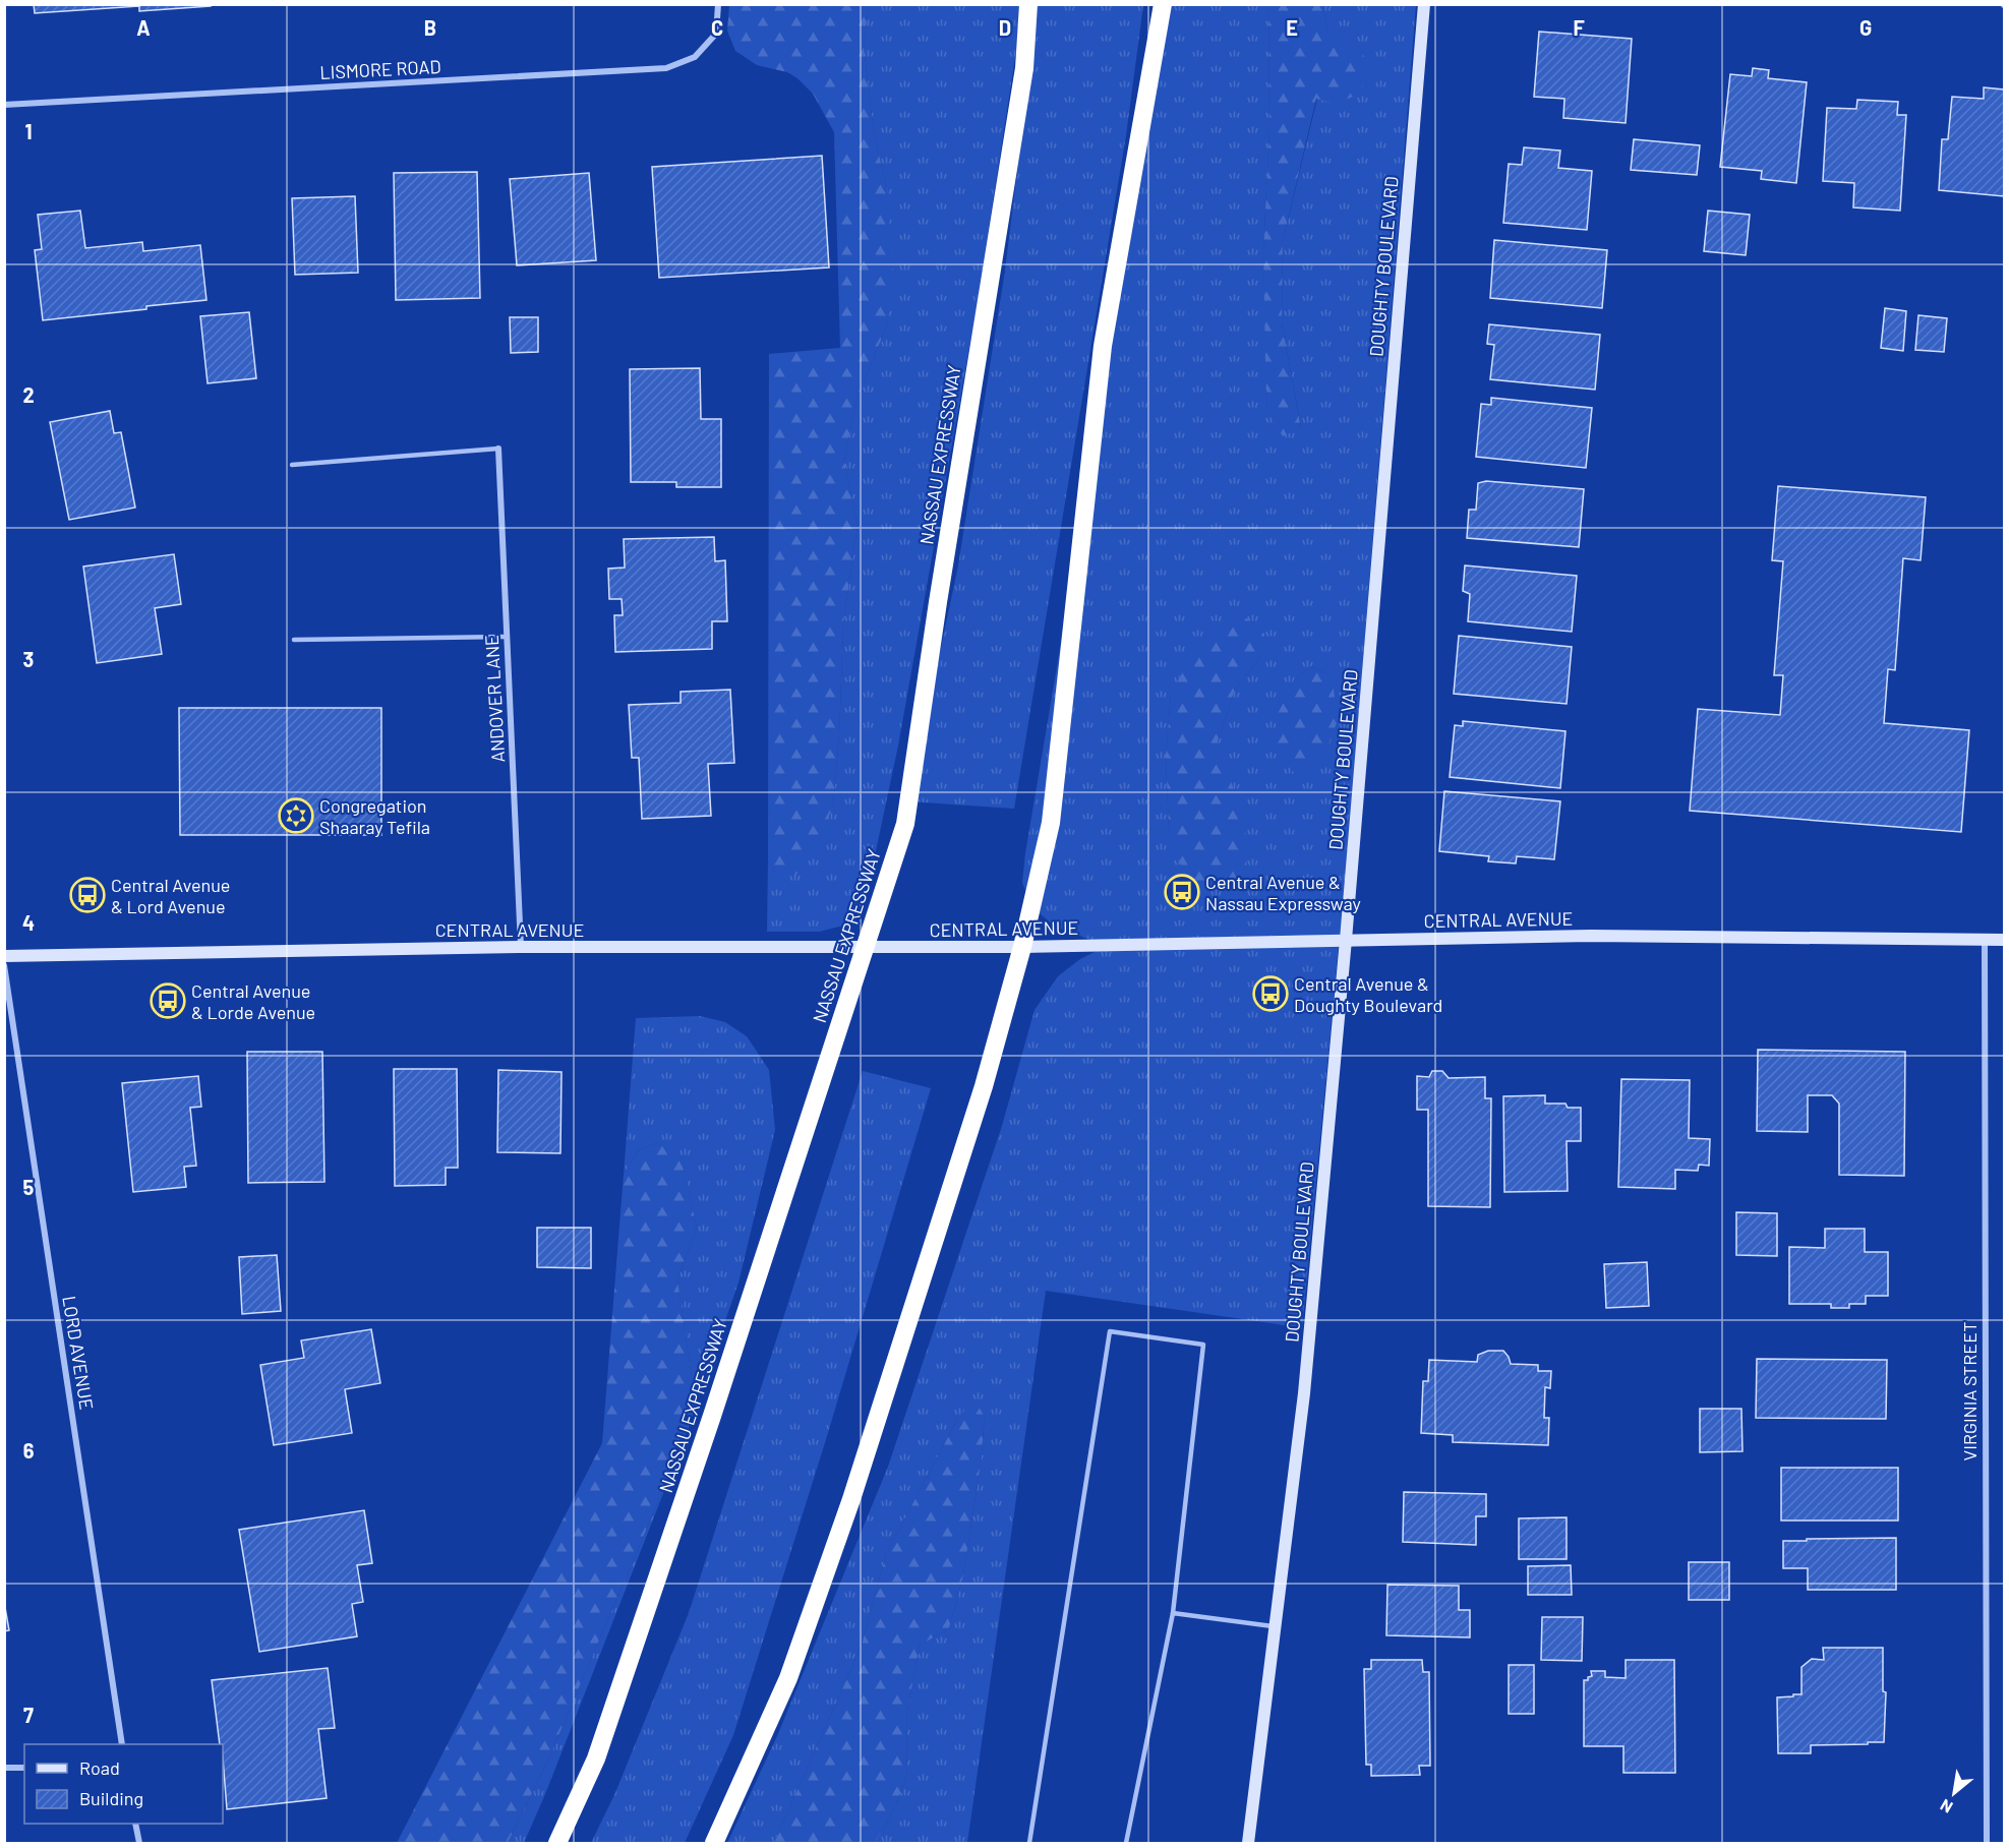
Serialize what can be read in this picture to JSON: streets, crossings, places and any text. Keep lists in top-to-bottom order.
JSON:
{
  "streets": {
    "highway": ["NASSAU EXPRESSWAY"],
    "street": [
      "LISMORE ROAD",
      "DOUGHTY BOULEVARD",
      "ANDOVER LANE",
      "CENTRAL AVENUE",
      "LORD AVENUE",
      "VIRGINIA STREET"
    ]
  },
  "crossings": [
    ["DOUGHTY BOULEVARD", "CENTRAL AVENUE"],
    ["NASSAU EXPRESSWAY", "CENTRAL AVENUE"],
    ["ANDOVER LANE", "CENTRAL AVENUE"],
    ["CENTRAL AVENUE", "VIRGINIA STREET"]
  ],
  "places": {
    "synagogue": ["Congregation Shaaray Tefila"],
    "bus stop": [
      "Central Avenue & Nassau Expressway",
      "Central Avenue & Lord Avenue",
      "Central Avenue & Doughty Boulevard",
      "Central Avenue & Lorde Avenue"
    ]
  },
  "legend": ["Road", "Building"],
  "north": "bottom left",
  "grid": {
    "columns": [
      "A",
      "B",
      "C",
      "D",
      "E",
      "F",
      "G"
    ],
    "rows": [
      "1",
      "2",
      "3",
      "4",
      "5",
      "6",
      "7"
    ]
  }
}
